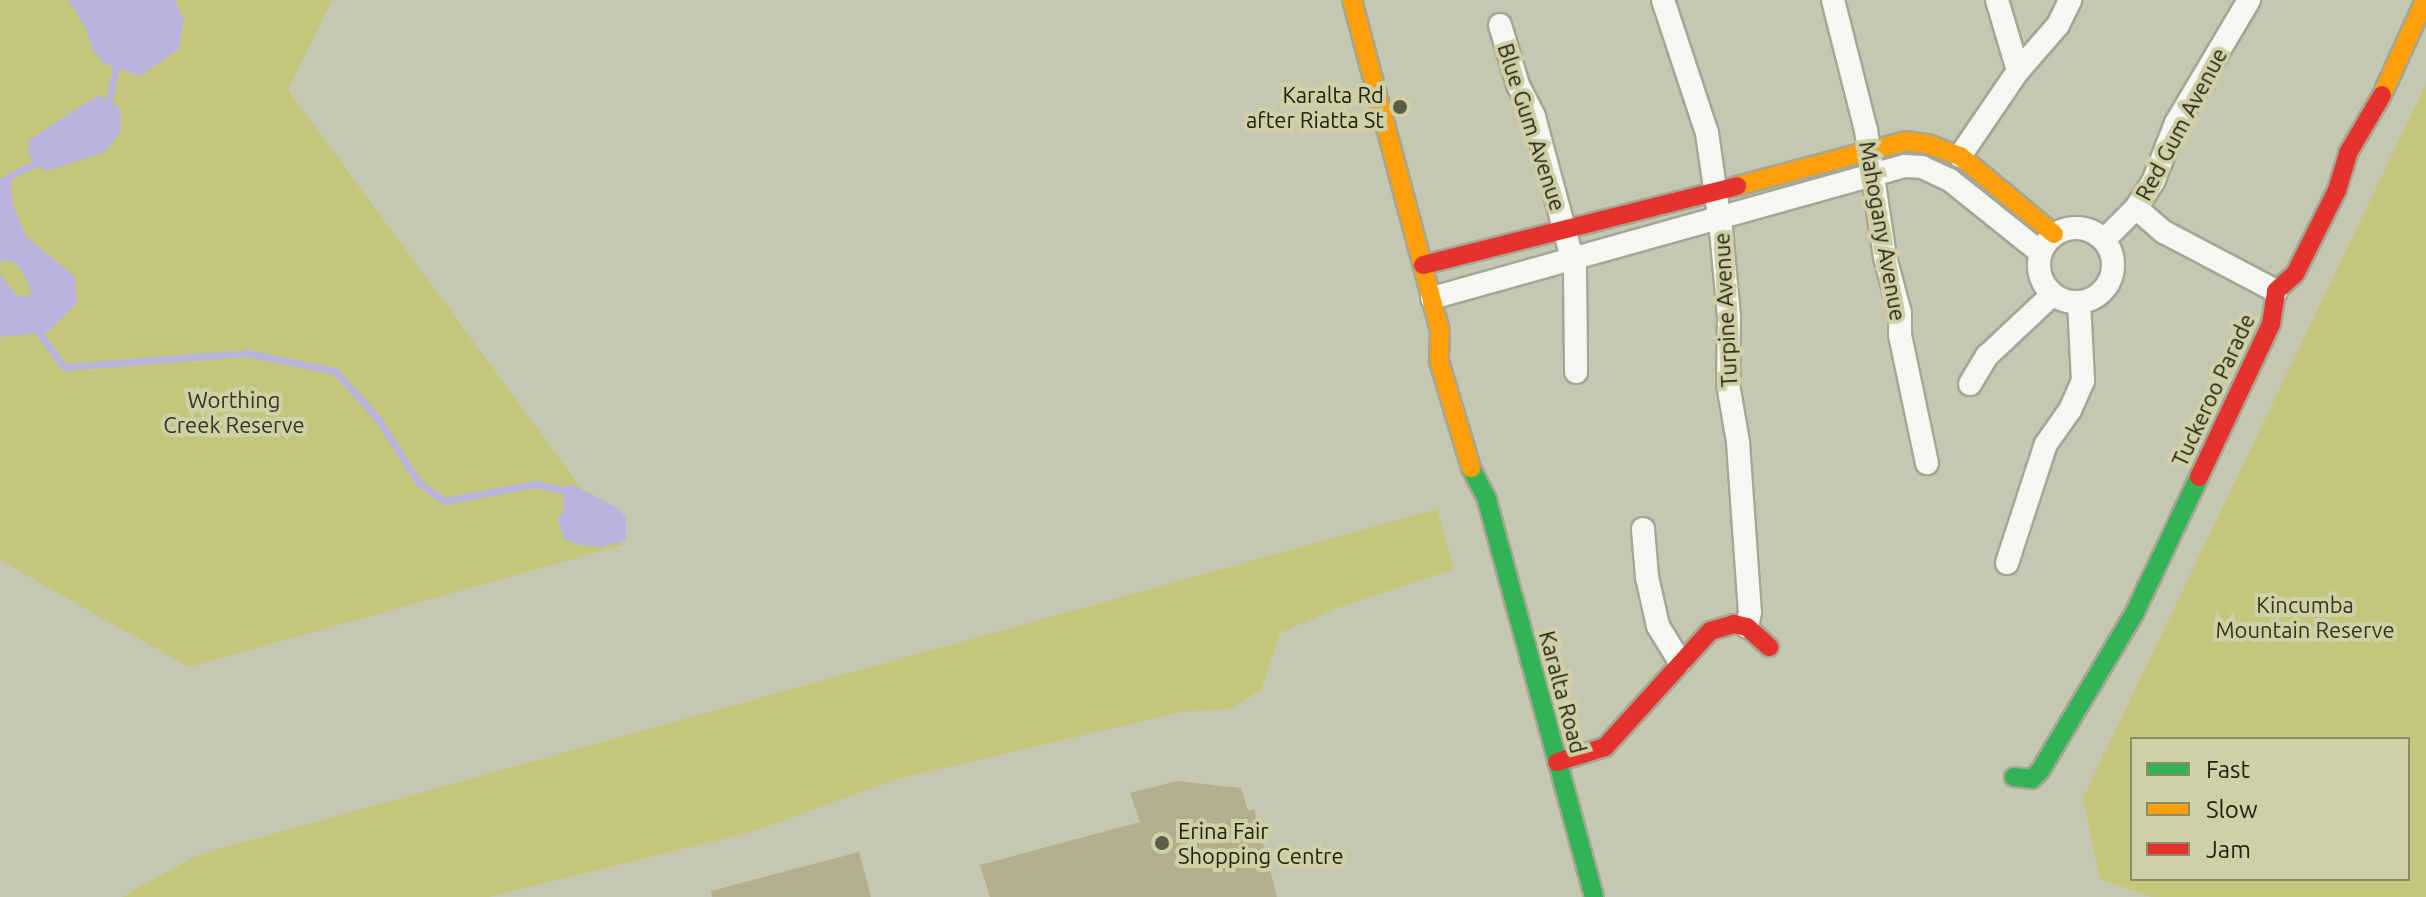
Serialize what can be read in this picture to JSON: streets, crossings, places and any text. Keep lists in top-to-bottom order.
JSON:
{
  "streets": {
    "street": [
      "Red Gum Avenue",
      "Blue Gum Avenue",
      "Mahogany Avenue",
      "Turpine Avenue",
      "Tuckeroo Parade",
      "Karalta Road"
    ]
  },
  "parks": ["Worthing Creek Reserve", "Kincumba Mountain Reserve"],
  "places": ["Karalta Rd after Riatta St", "Erina Fair Shopping Centre"],
  "legend": ["Fast", "Slow", "Jam"]
}
